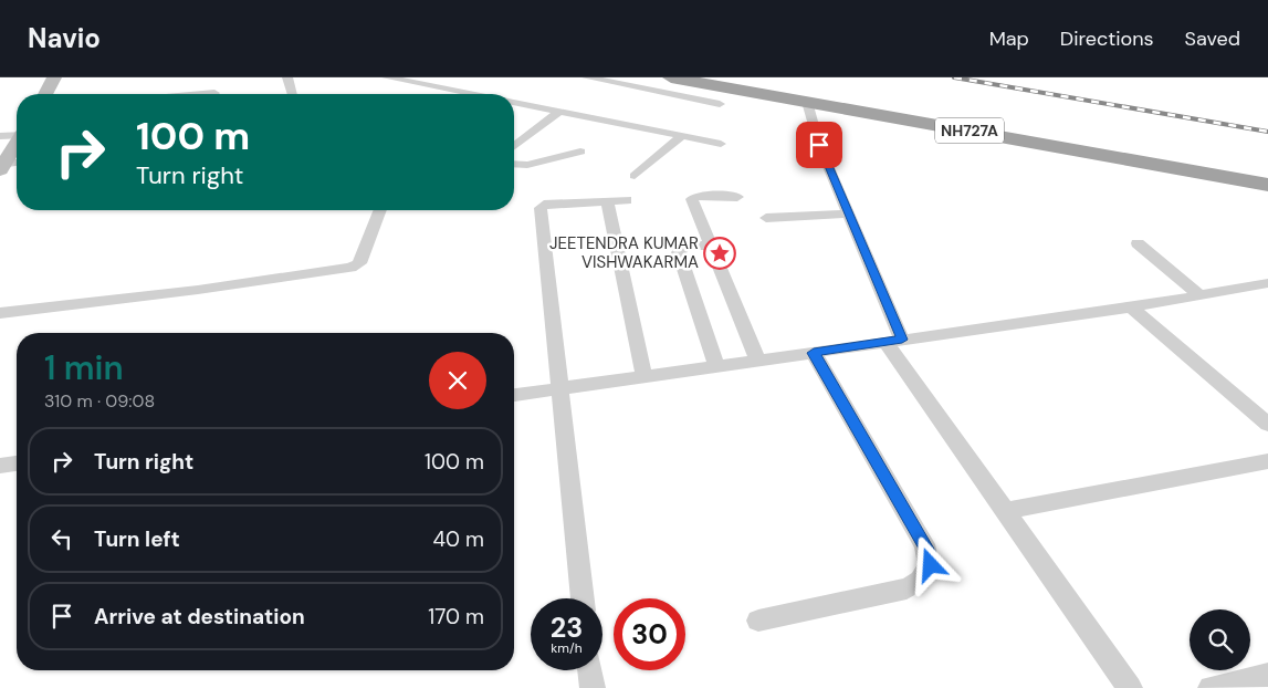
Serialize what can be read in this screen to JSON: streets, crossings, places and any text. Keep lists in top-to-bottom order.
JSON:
{
  "streets": {
    "highway": ["NH727A"]
  },
  "places": {
    "place": ["JEETENDRA KUMAR VISHWAKARMA"]
  },
  "page": {
    "header": "Navio",
    "nav": ["Map", "Directions", "Saved"],
    "turn": ["100 m", "Turn right"],
    "heading": ["1 min", "310 m · 09:08"],
    "list": [
      {
        "name": "Turn right",
        "value": "100 m"
      },
      {
        "name": "Turn left",
        "value": "40 m"
      },
      {
        "name": "Arrive at destination",
        "value": "170 m"
      }
    ],
    "speed": "23 km/h",
    "limit": "30"
  }
}
